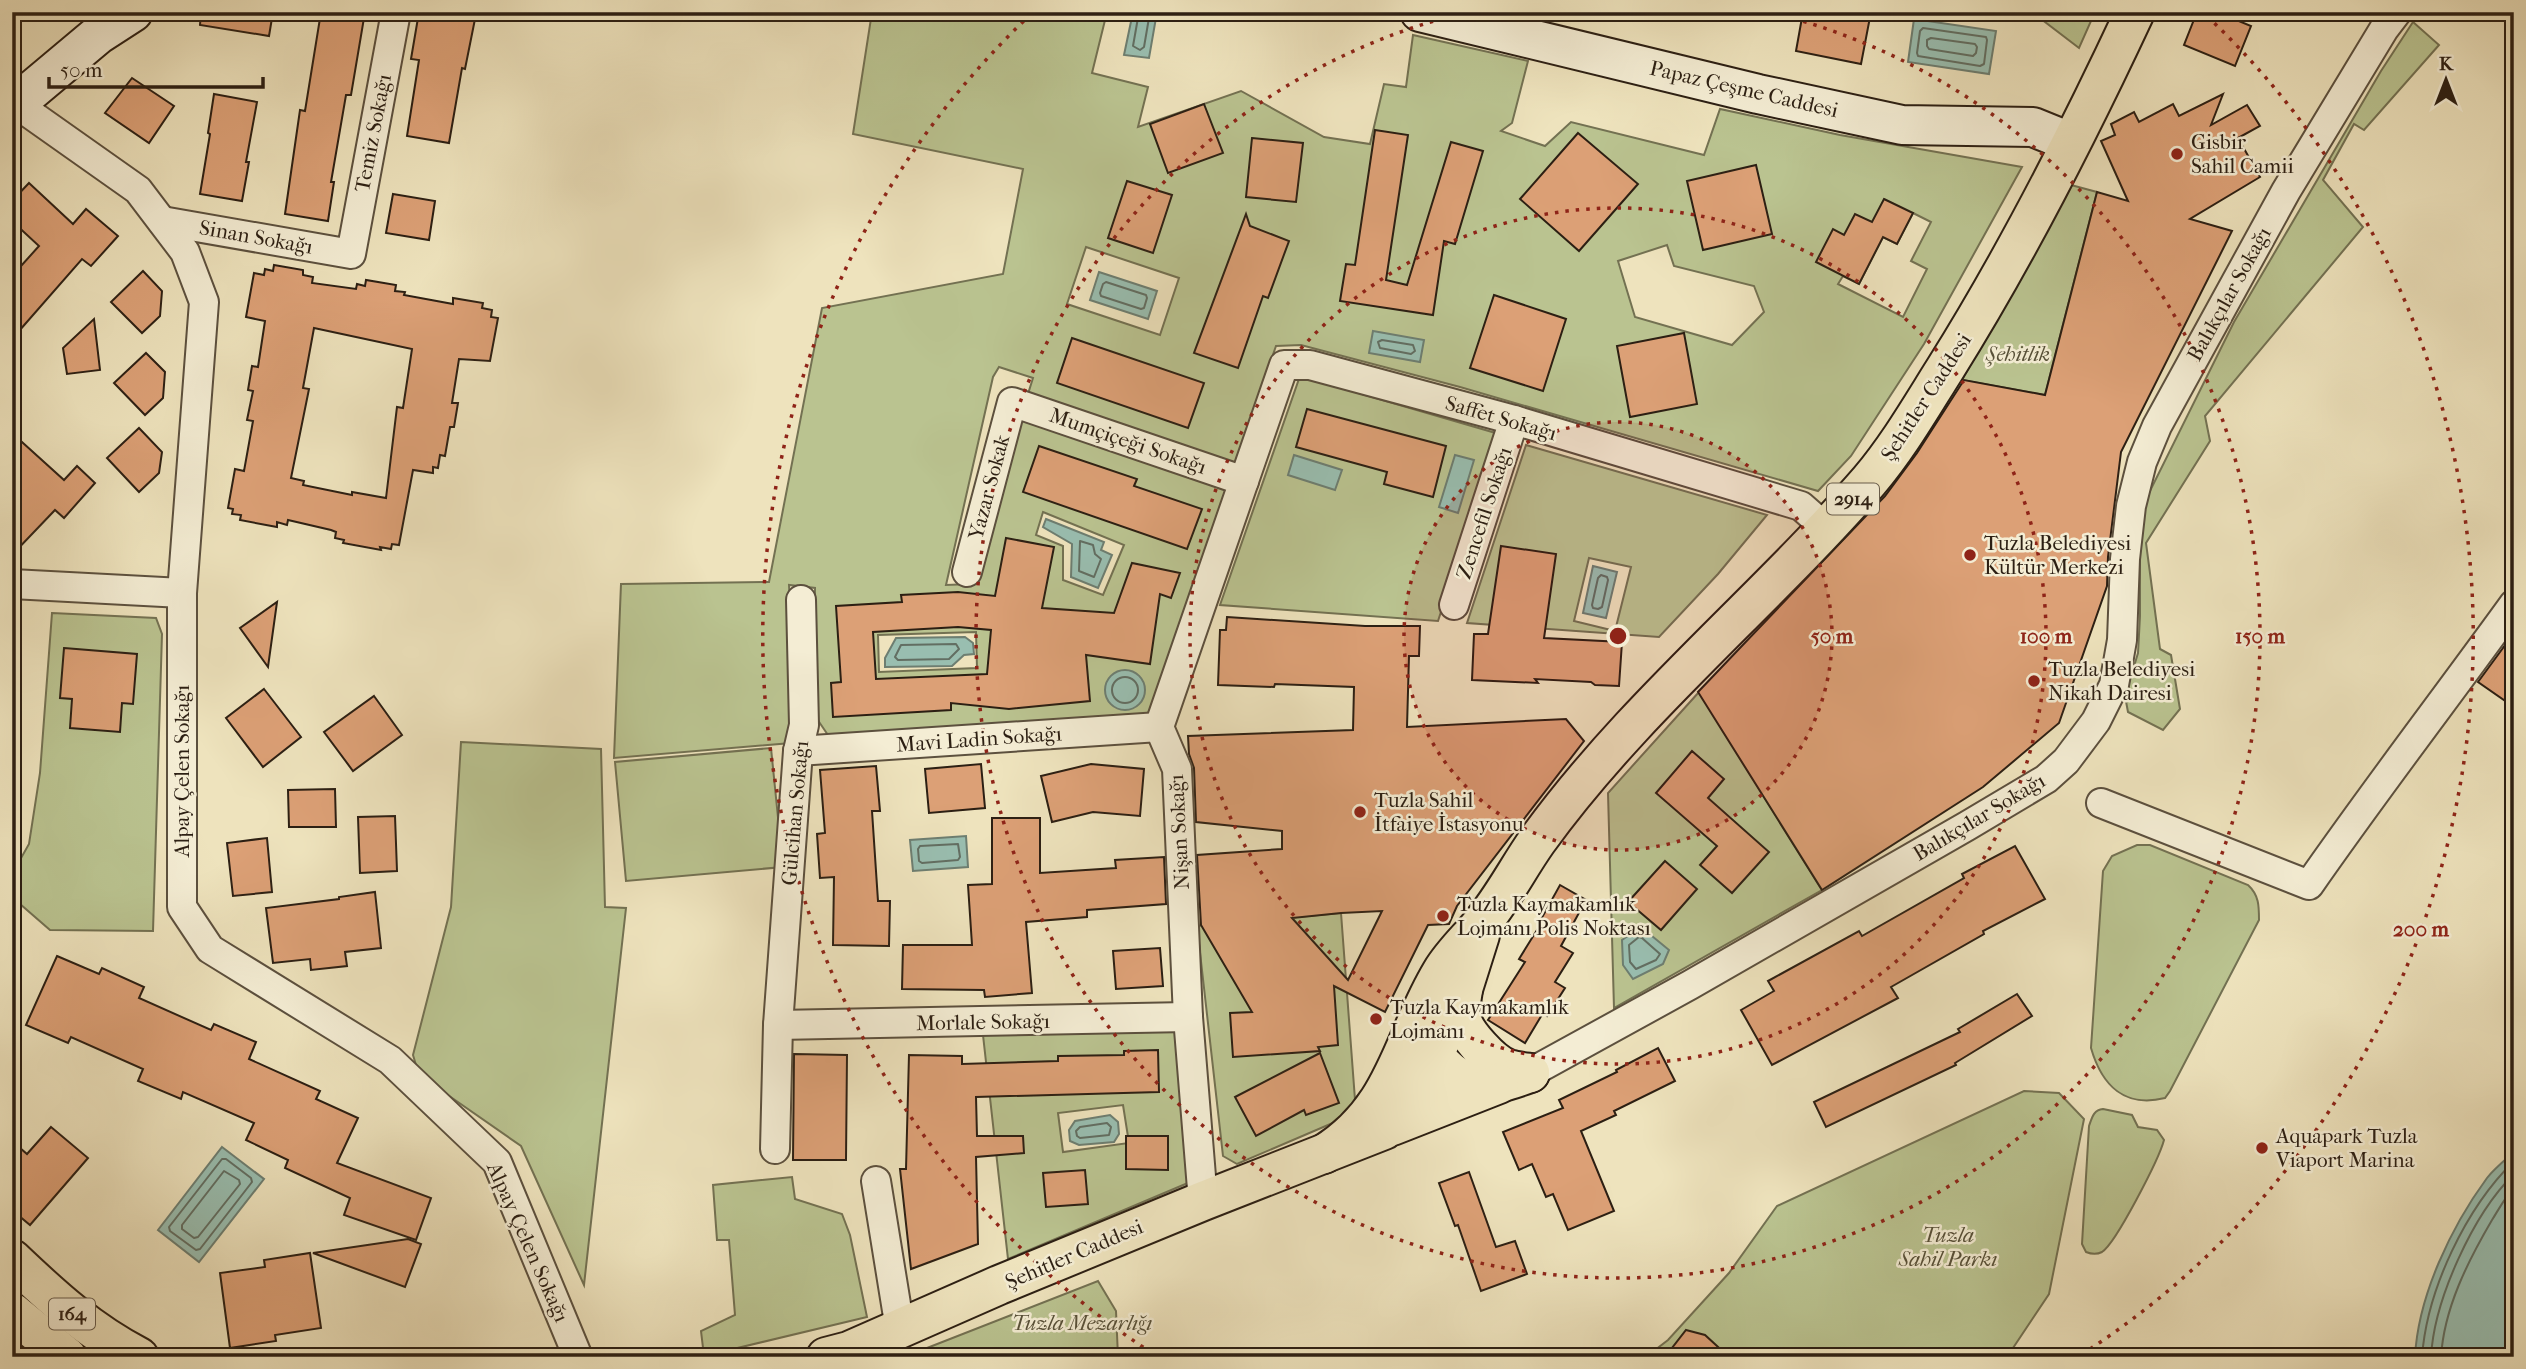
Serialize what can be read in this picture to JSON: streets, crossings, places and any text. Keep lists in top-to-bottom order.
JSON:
{
  "streets": {
    "main road": ["Şehitler Caddesi", "2914", "164"],
    "street": [
      "Papaz Çeşme Caddesi",
      "Temiz Sokağı",
      "Sinan Sokağı",
      "Balıkçılar Sokağı",
      "Saffet Sokağı",
      "Mumçiçeği Sokağı",
      "Yazar Sokak",
      "Zencefil Sokağı",
      "Mavi Ladin Sokağı",
      "Alpay Çelen Sokağı",
      "Gülcihan Sokağı",
      "Nişan Sokağı",
      "Morlale Sokağı"
    ]
  },
  "crossings": [
    ["Papaz Çeşme Caddesi", "Şehitler Caddesi"],
    ["Temiz Sokağı", "Sinan Sokağı"],
    ["Sinan Sokağı", "Alpay Çelen Sokağı"],
    ["Şehitler Caddesi", "Saffet Sokağı"],
    ["Şehitler Caddesi", "Nişan Sokağı"],
    ["Saffet Sokağı", "Mumçiçeği Sokağı"],
    ["Saffet Sokağı", "Zencefil Sokağı"],
    ["Mumçiçeği Sokağı", "Yazar Sokak"],
    ["Mavi Ladin Sokağı", "Gülcihan Sokağı"],
    ["Mavi Ladin Sokağı", "Nişan Sokağı"],
    ["Gülcihan Sokağı", "Morlale Sokağı"],
    ["Nişan Sokağı", "Morlale Sokağı"]
  ],
  "parks": ["Şehitlik", "Tuzla Sahil Parkı", "Tuzla Mezarlığı"],
  "places": [
    "Gisbir Sahil Camii",
    "Tuzla Belediyesi Kültür Merkezi",
    "Tuzla Belediyesi Nikah Dairesi",
    "Tuzla Sahil İtfaiye İstasyonu",
    "Tuzla Kaymakamlık Lojmanı Polis Noktası",
    "Tuzla Kaymakamlık Lojmanı",
    "Aquapark Tuzla Viaport Marina"
  ],
  "scale_bar": "50 m",
  "north": "top",
  "rings": [
    "50 m",
    "100 m",
    "150 m",
    "200 m"
  ]
}
